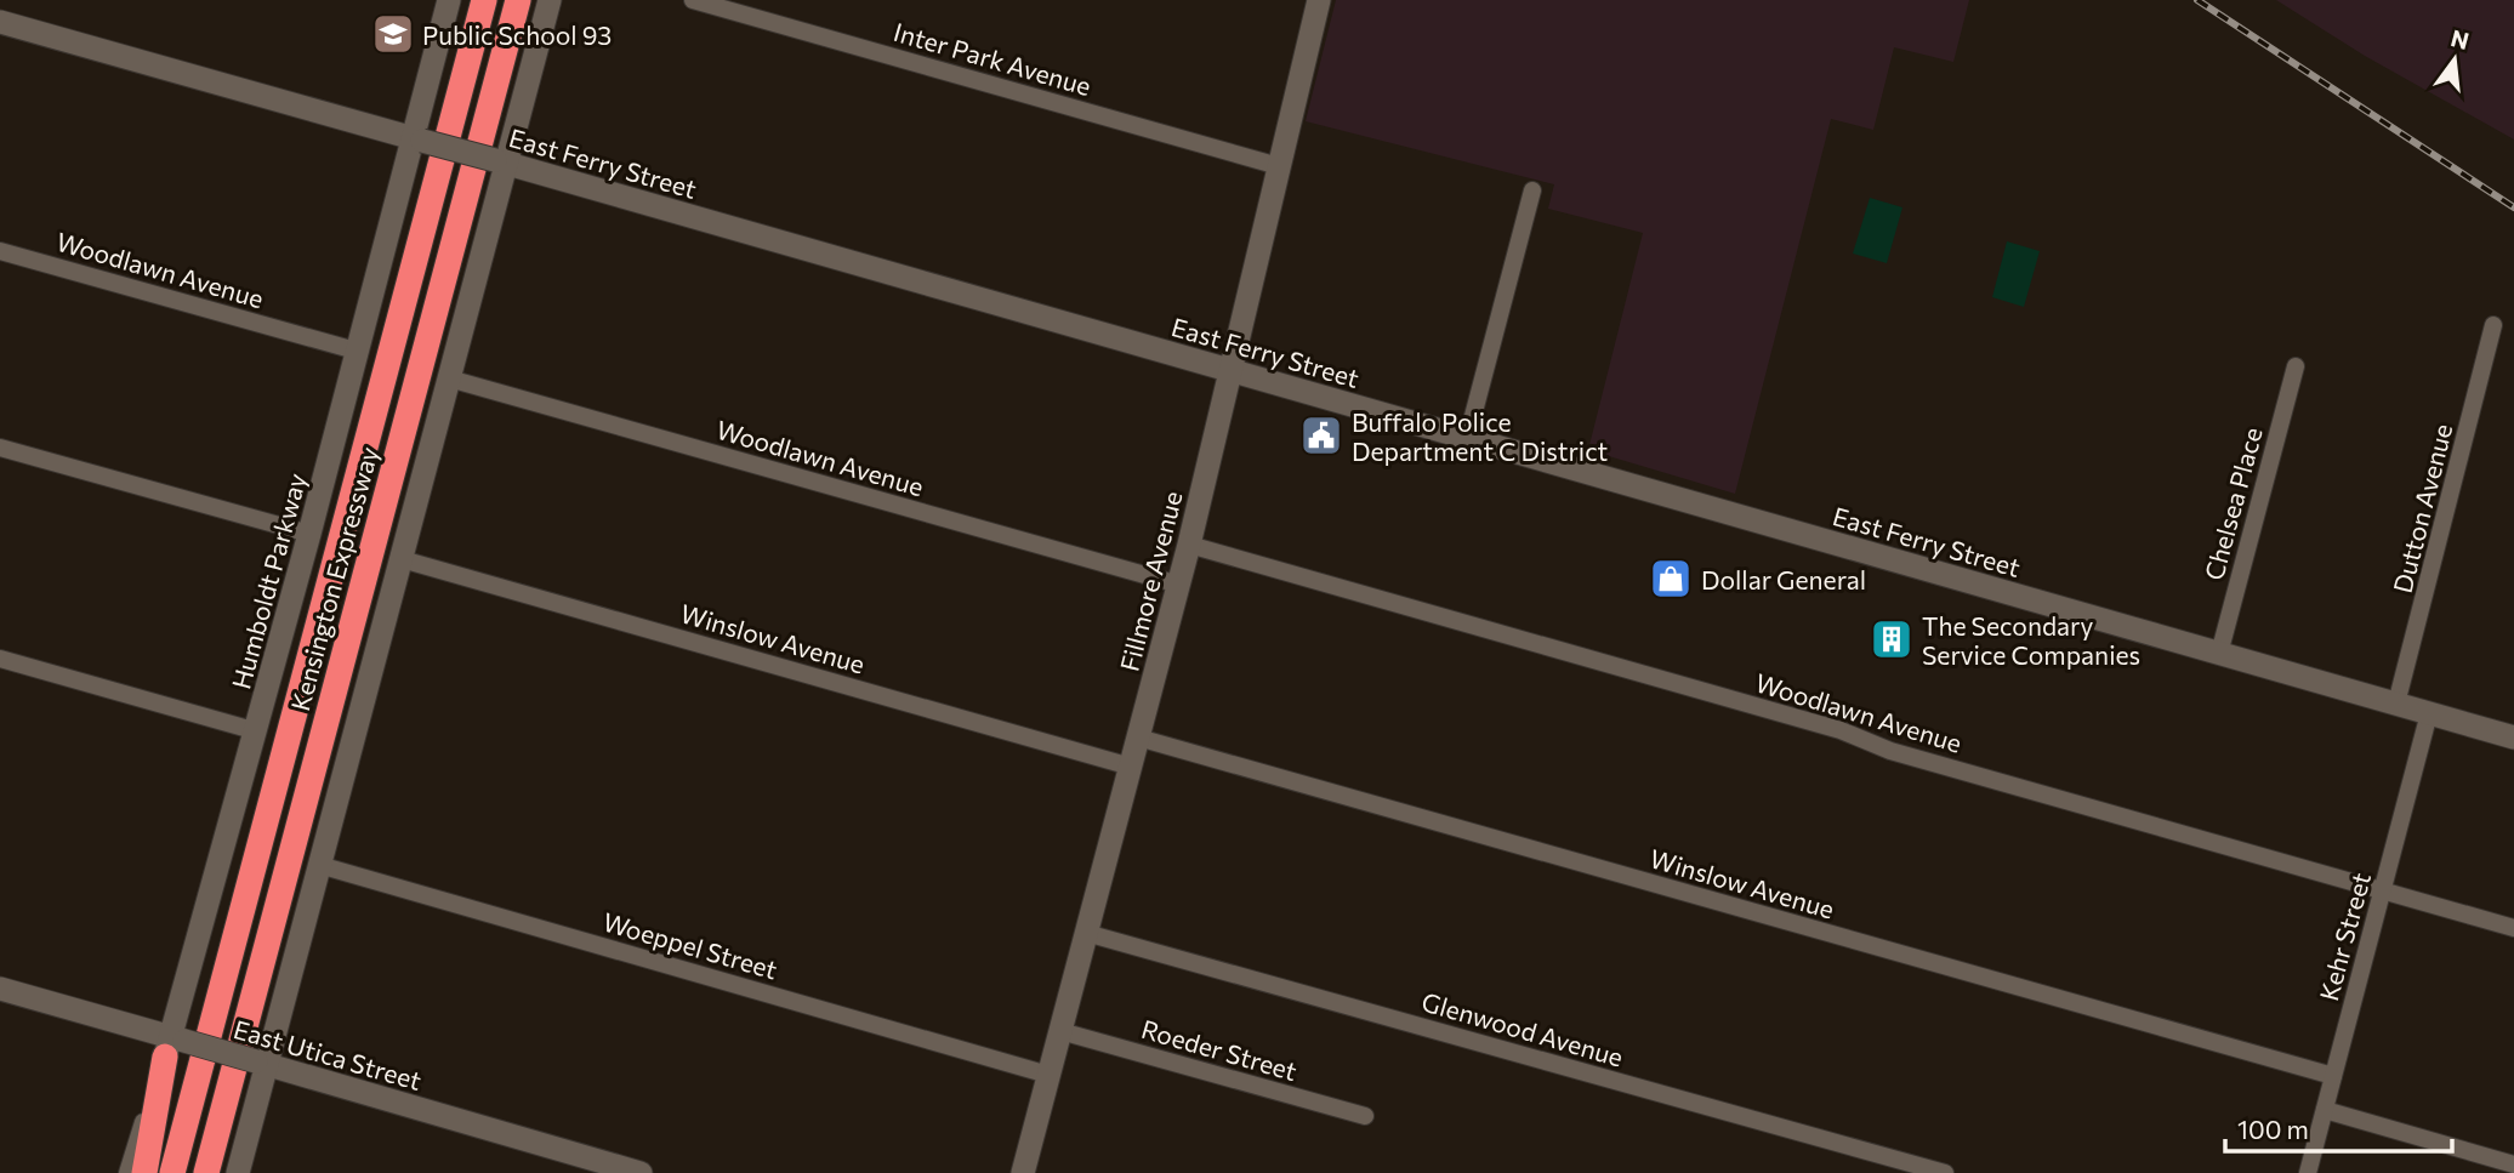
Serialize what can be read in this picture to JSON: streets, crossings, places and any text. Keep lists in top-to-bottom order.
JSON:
{
  "streets": {
    "highway": ["Kensington Expressway"],
    "street": [
      "Inter Park Avenue",
      "East Ferry Street",
      "Woodlawn Avenue",
      "Chelsea Place",
      "Dutton Avenue",
      "Humboldt Parkway",
      "Fillmore Avenue",
      "Winslow Avenue",
      "Kehr Street",
      "Woeppel Street",
      "Glenwood Avenue",
      "Roeder Street",
      "East Utica Street"
    ]
  },
  "crossings": [
    ["Inter Park Avenue", "Fillmore Avenue"],
    ["East Ferry Street", "Chelsea Place"],
    ["East Ferry Street", "Dutton Avenue"],
    ["East Ferry Street", "Humboldt Parkway"],
    ["East Ferry Street", "Fillmore Avenue"],
    ["East Ferry Street", "Kehr Street"],
    ["Woodlawn Avenue", "Humboldt Parkway"],
    ["Woodlawn Avenue", "Fillmore Avenue"],
    ["Woodlawn Avenue", "Kehr Street"],
    ["Humboldt Parkway", "East Utica Street"],
    ["Fillmore Avenue", "Winslow Avenue"],
    ["Fillmore Avenue", "Woeppel Street"],
    ["Fillmore Avenue", "Glenwood Avenue"],
    ["Fillmore Avenue", "Roeder Street"],
    ["Winslow Avenue", "Kehr Street"]
  ],
  "places": {
    "school or university": ["Public School 93"],
    "public building": ["Buffalo Police Department C District"],
    "shop": ["Dollar General"],
    "building": ["The Secondary Service Companies"]
  },
  "scale_bar": "100 m",
  "north": "top"
}
